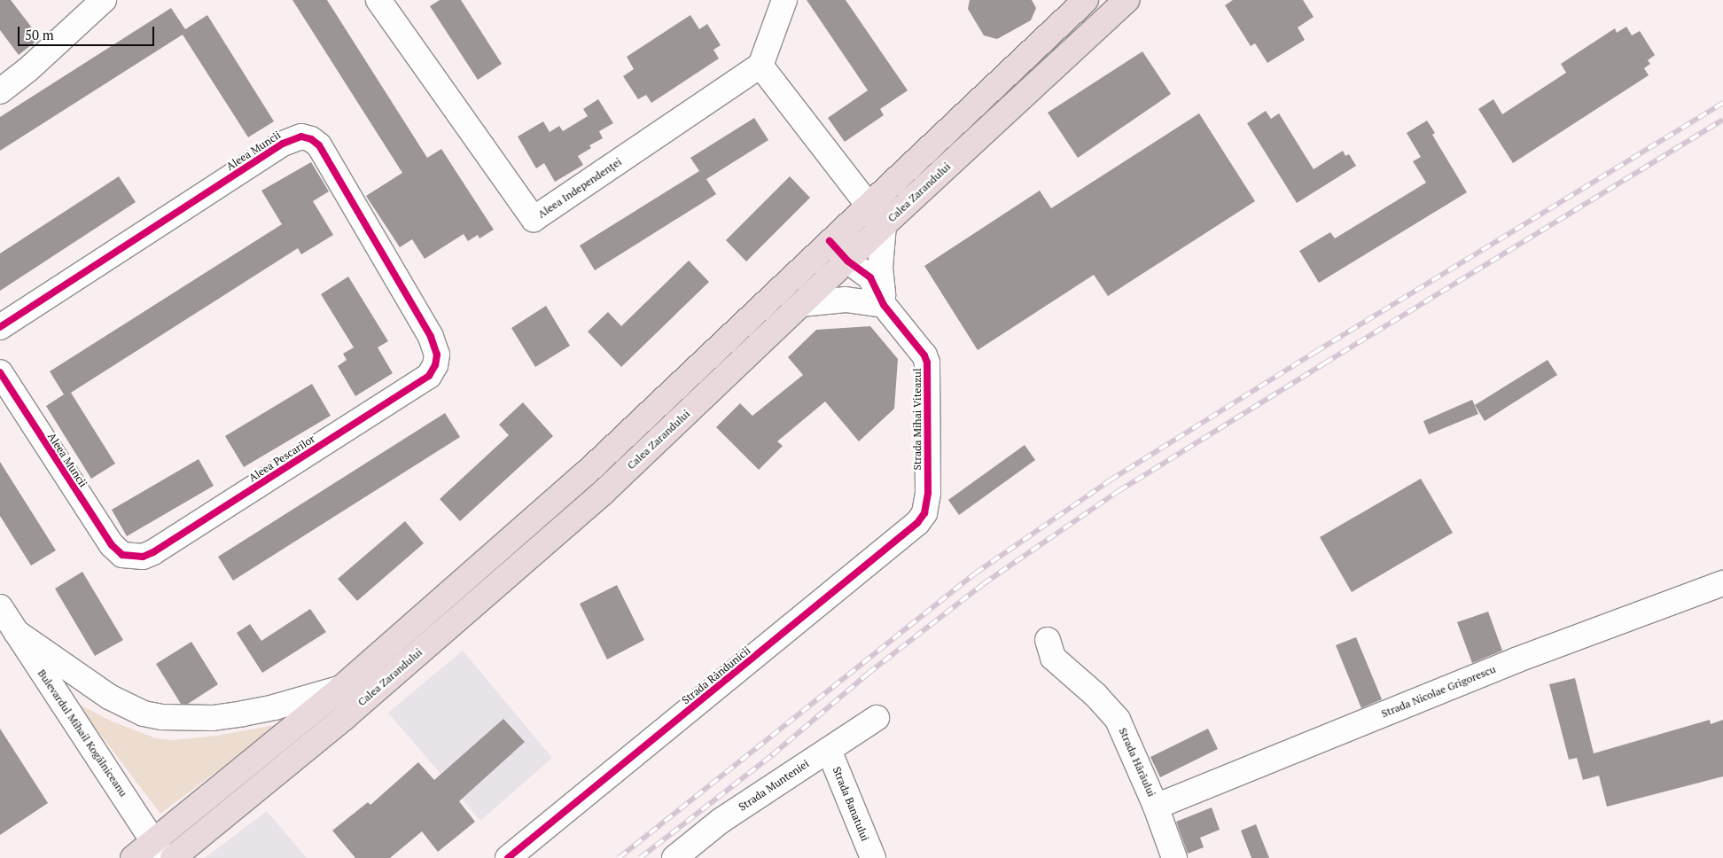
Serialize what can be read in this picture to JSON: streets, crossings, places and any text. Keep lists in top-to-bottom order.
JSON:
{
  "streets": {
    "main road": ["Calea Zarandului"],
    "street": [
      "Aleea Muncii",
      "Aleea Independenței",
      "Strada Mihai Viteazul",
      "Aleea Pescarilor",
      "Strada Rândunicii",
      "Strada Nicolae Grigorescu",
      "Bulevardul Mihail Kogălniceanu",
      "Strada Hărăului",
      "Strada Munteniei",
      "Strada Banatului"
    ]
  },
  "crossings": [
    ["Aleea Muncii", "Aleea Pescarilor"],
    ["Calea Zarandului", "Strada Mihai Viteazul"],
    ["Strada Mihai Viteazul", "Strada Rândunicii"],
    ["Strada Nicolae Grigorescu", "Strada Hărăului"],
    ["Strada Munteniei", "Strada Banatului"]
  ],
  "scale_bar": "50 m"
}
